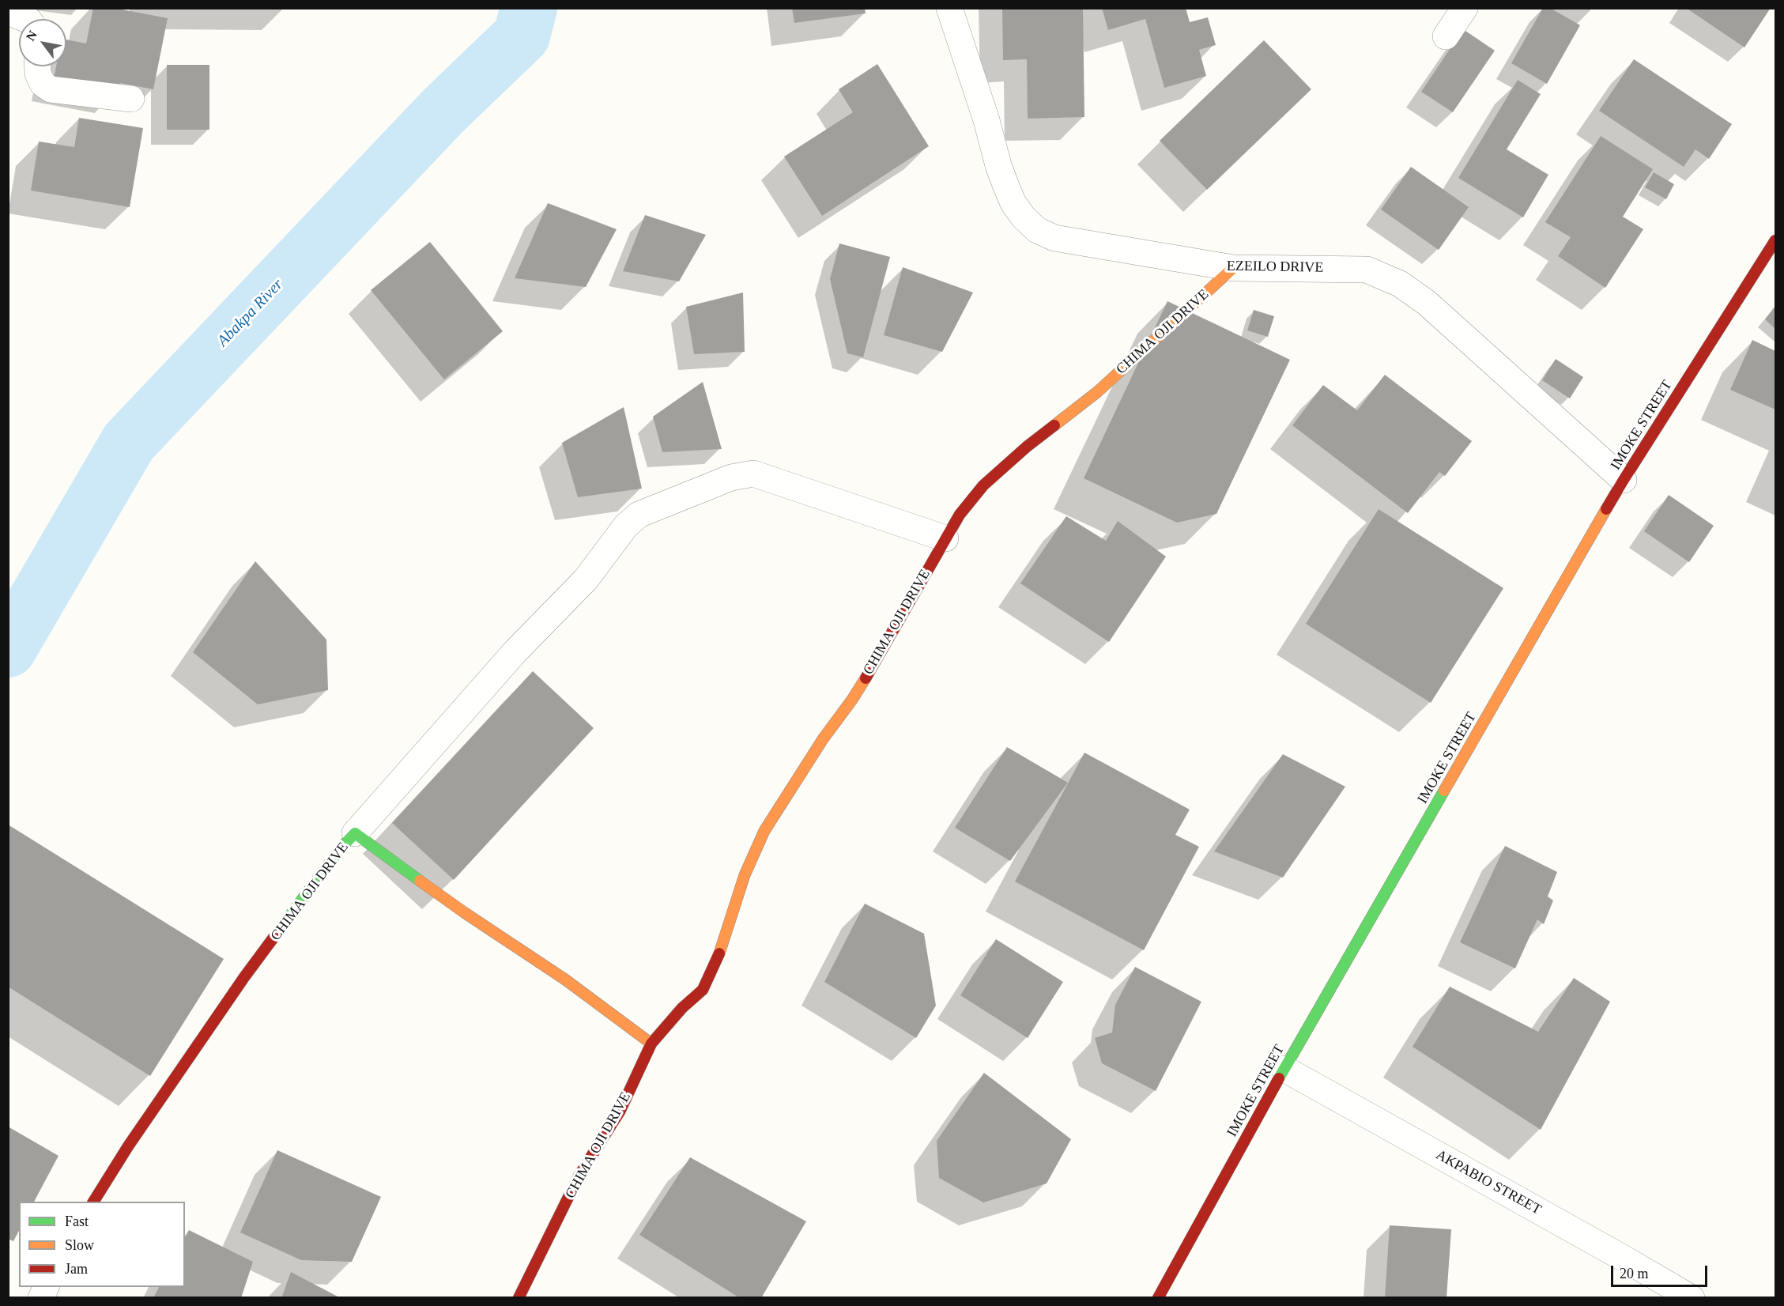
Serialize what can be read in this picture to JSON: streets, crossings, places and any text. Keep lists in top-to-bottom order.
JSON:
{
  "streets": {
    "street": [
      "EZEILO DRIVE",
      "CHIMA OJI DRIVE",
      "IMOKE STREET",
      "AKPABIO STREET"
    ]
  },
  "crossings": [
    ["EZEILO DRIVE", "CHIMA OJI DRIVE"],
    ["EZEILO DRIVE", "IMOKE STREET"],
    ["IMOKE STREET", "AKPABIO STREET"]
  ],
  "water": ["Abakpa River"],
  "legend": ["Fast", "Slow", "Jam"],
  "scale_bar": "20 m",
  "north": "top left"
}
